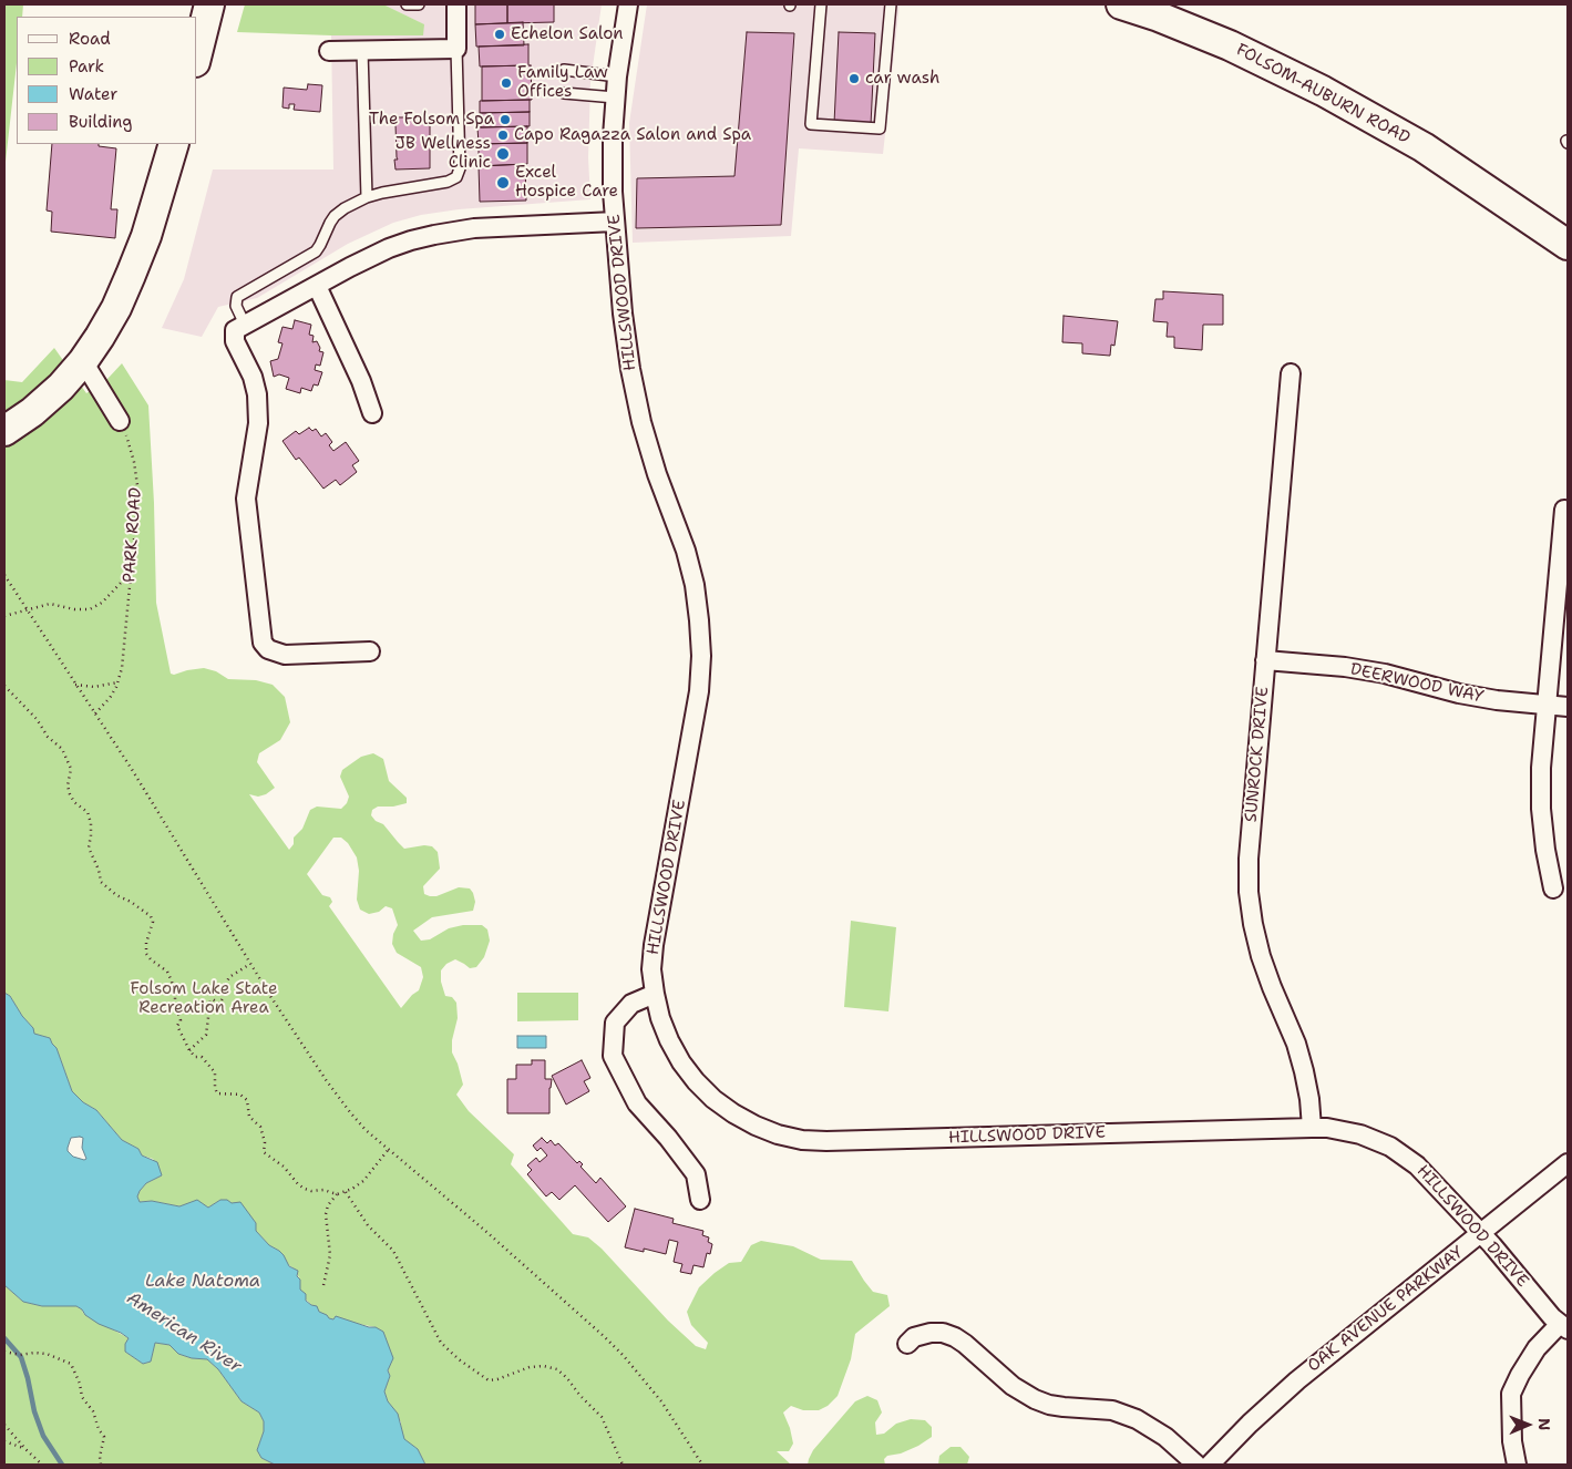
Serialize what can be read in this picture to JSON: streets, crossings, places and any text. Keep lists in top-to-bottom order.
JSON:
{
  "streets": {
    "main road": ["FOLSOM-AUBURN ROAD"],
    "street": [
      "HILLSWOOD DRIVE",
      "DEERWOOD WAY",
      "SUNROCK DRIVE",
      "OAK AVENUE PARKWAY"
    ],
    "path": ["PARK ROAD"]
  },
  "crossings": [
    ["HILLSWOOD DRIVE", "SUNROCK DRIVE"],
    ["HILLSWOOD DRIVE", "OAK AVENUE PARKWAY"],
    ["DEERWOOD WAY", "SUNROCK DRIVE"]
  ],
  "water": ["Lake Natoma", "American River"],
  "parks": ["Folsom Lake State Recreation Area"],
  "places": [
    "Echelon Salon",
    "car wash",
    "Family Law Offices",
    "The Folsom Spa",
    "Capo Ragazza Salon and Spa",
    "JB Wellness Clinic",
    "Excel Hospice Care"
  ],
  "legend": [
    "Road",
    "Park",
    "Water",
    "Building"
  ],
  "north": "right"
}
